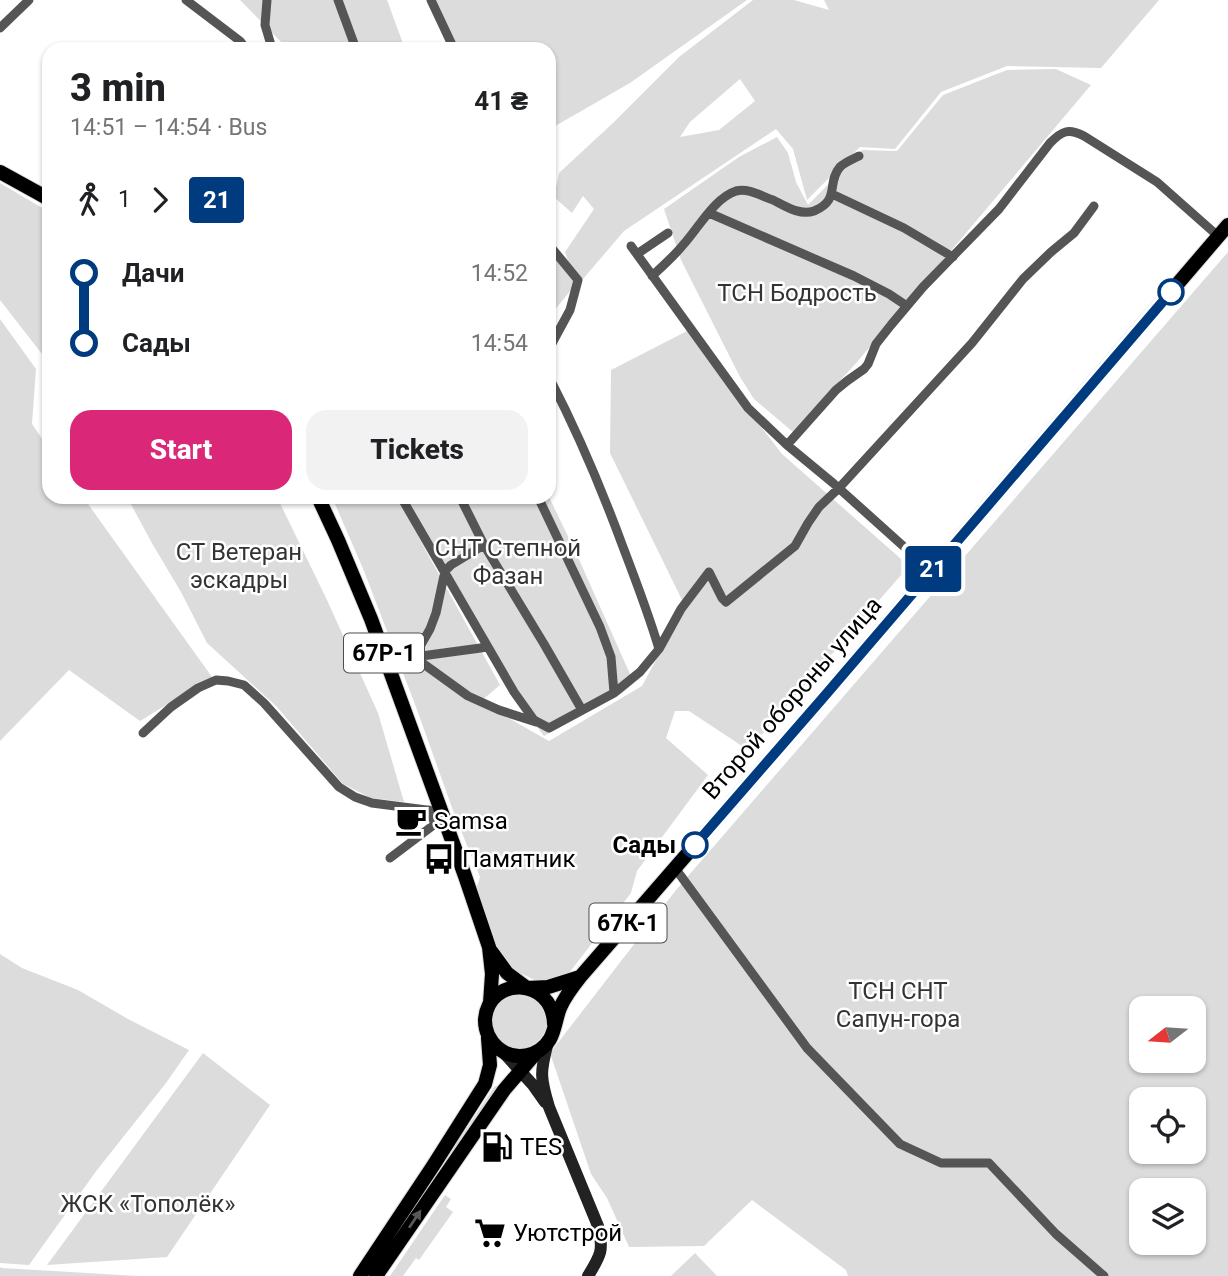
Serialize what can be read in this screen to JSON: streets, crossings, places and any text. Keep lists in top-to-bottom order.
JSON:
{
  "streets": {
    "main road": ["67Р-1", "Второй обороны улица", "67К-1"]
  },
  "crossings": [
    ["67Р-1", "67К-1"],
    ["Второй обороны улица", "67К-1"]
  ],
  "parks": [
    "ТСН Бодрость",
    "СНТ Степной Фазан",
    "СТ Ветеран эскадры",
    "ТСН СНТ Сапун-гора",
    "ЖСК «Тополёк»"
  ],
  "places": {
    "cafe": ["Samsa"],
    "other": ["Сады"],
    "bus stop": ["Памятник"],
    "fuel station": ["TES"],
    "supermarket": ["Уютстрой"]
  },
  "lines": ["bus line 21"],
  "north": "left",
  "page": {
    "on_map": "21",
    "heading": ["3 min", "14:51 – 14:54 · Bus", "41 ₴"],
    "legs": ["1", "21"],
    "list": [
      {
        "name": "Дачи",
        "value": "14:52"
      },
      {
        "name": "Сады",
        "value": "14:54"
      }
    ],
    "buttons": ["Start", "Tickets"]
  }
}
